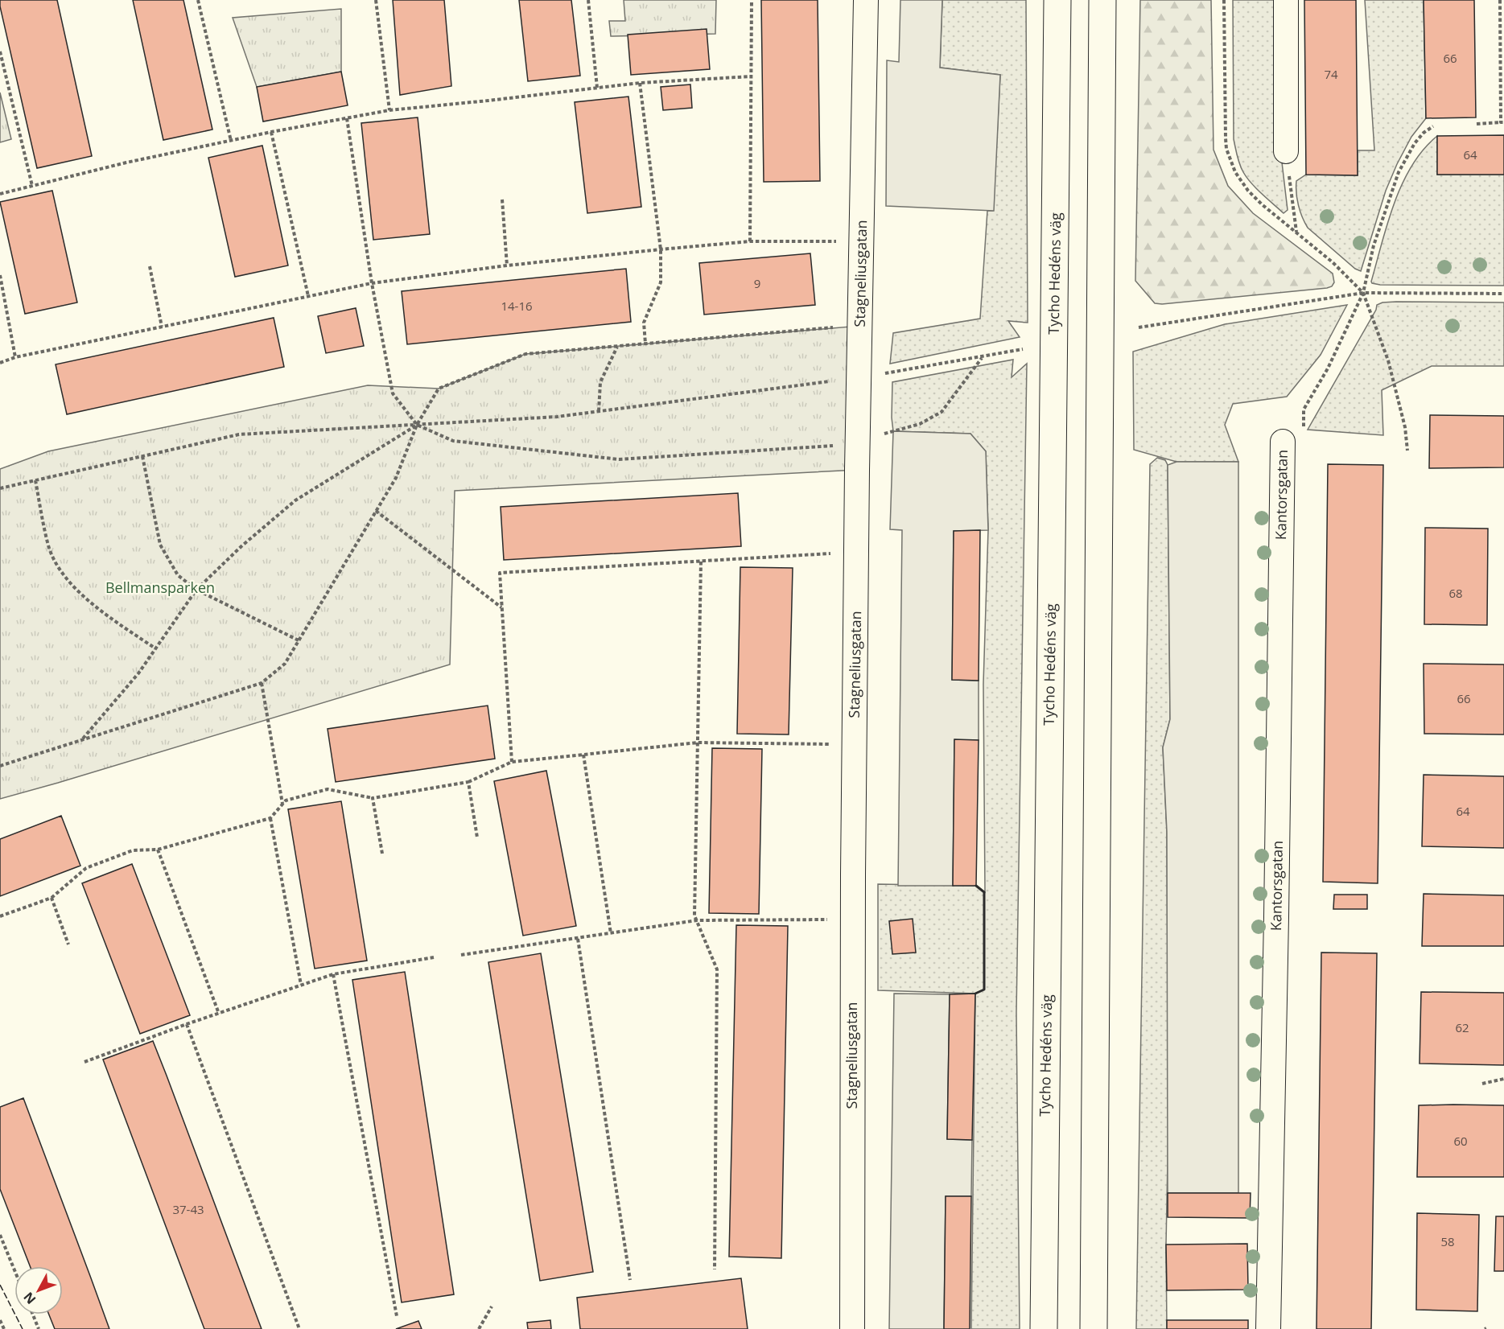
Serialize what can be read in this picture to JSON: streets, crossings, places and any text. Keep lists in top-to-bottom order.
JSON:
{
  "streets": {
    "main road": ["Tycho Hedéns väg"],
    "street": ["Stagneliusgatan", "Kantorsgatan"]
  },
  "parks": ["Bellmansparken"],
  "house_numbers": [
    "66",
    "74",
    "64",
    "9",
    "14-16",
    "68",
    "66",
    "64",
    "62",
    "60",
    "37-43",
    "58"
  ],
  "north": "bottom left"
}
